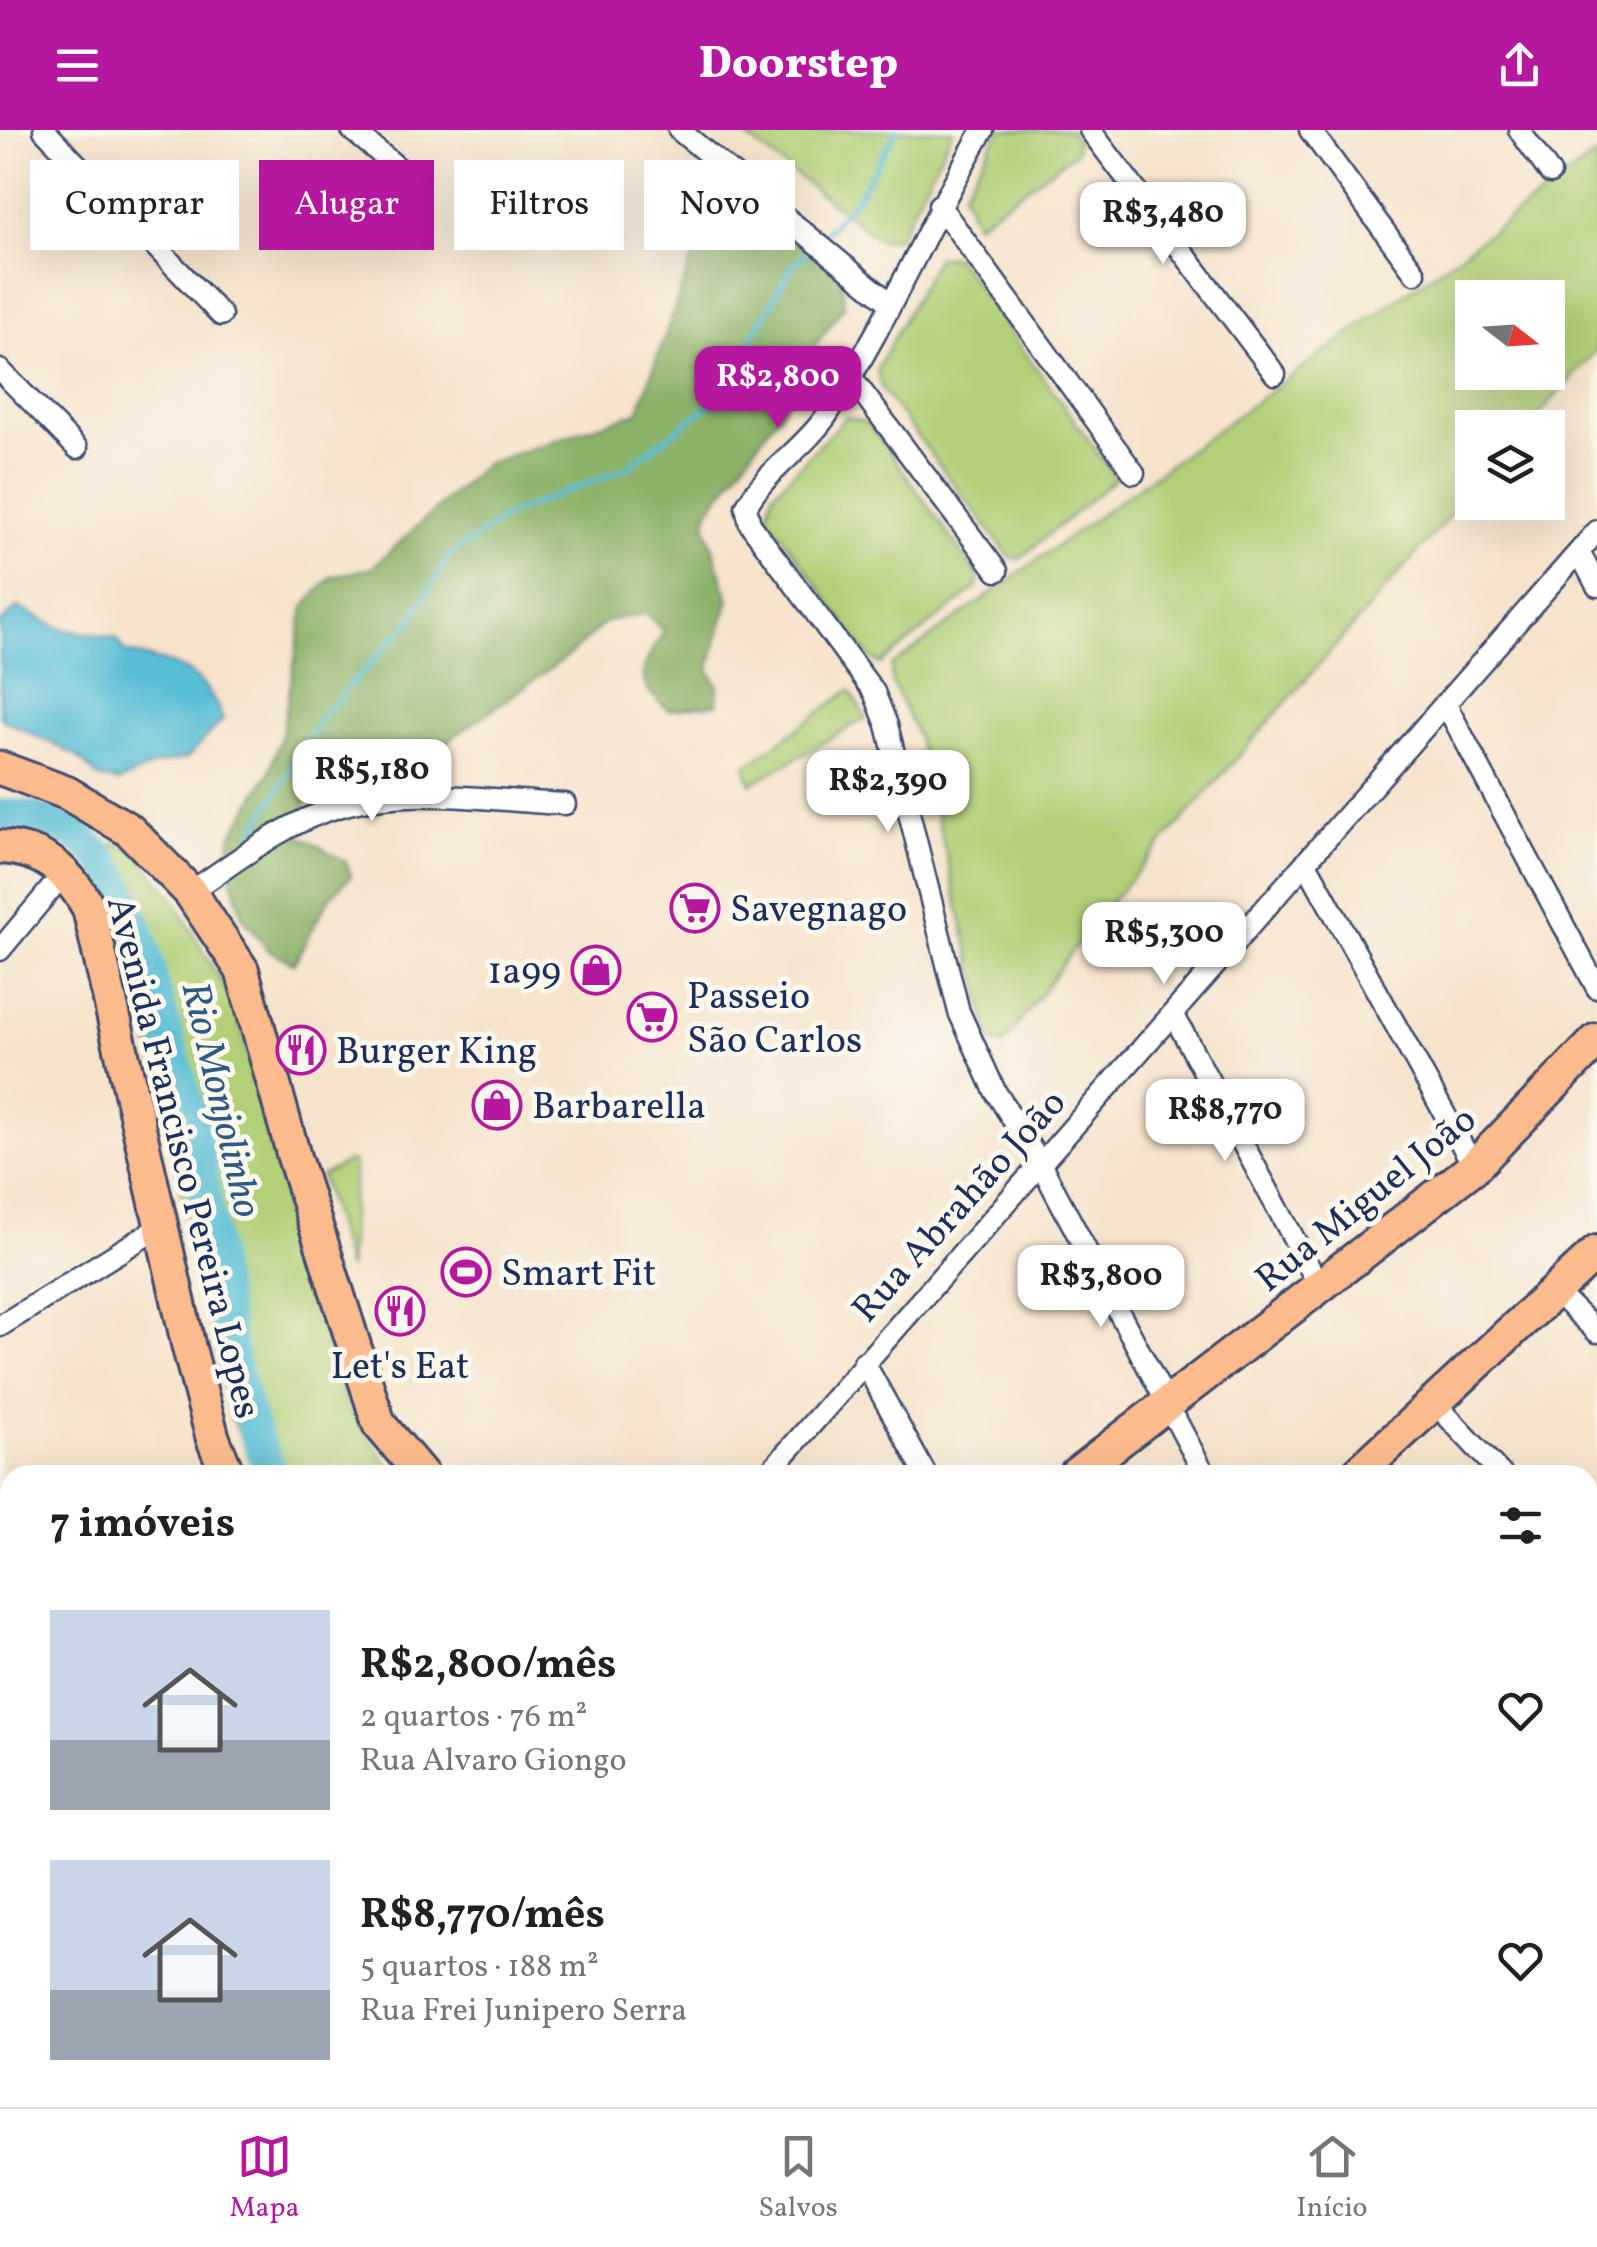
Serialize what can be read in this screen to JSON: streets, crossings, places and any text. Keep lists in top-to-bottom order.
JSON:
{
  "streets": {
    "main road": ["Avenida Francisco Pereira Lopes", "Rua Miguel João"],
    "street": ["Rua Abrahão João"]
  },
  "water": ["Rio Monjolinho"],
  "places": {
    "supermarket": ["Savegnago", "Passeio São Carlos"],
    "shop": ["1a99", "Barbarella"],
    "restaurant": ["Burger King", "Let's Eat"],
    "sports": ["Smart Fit"]
  },
  "north": "right",
  "page": {
    "header": "Doorstep",
    "chip": [
      "Comprar",
      "Alugar",
      "Filtros",
      "Novo"
    ],
    "price": [
      "R$3,480",
      "R$2,800",
      "R$5,180",
      "R$2,390",
      "R$5,300",
      "R$8,770",
      "R$3,800"
    ],
    "heading": "7 imóveis",
    "list": [
      {
        "name": "R$2,800/mês",
        "note": "2 quartos · 76 m² · Rua Alvaro Giongo"
      },
      {
        "name": "R$8,770/mês",
        "note": "5 quartos · 188 m² · Rua Frei Junipero Serra"
      }
    ],
    "tabs": ["Mapa", "Salvos", "Início"]
  }
}
